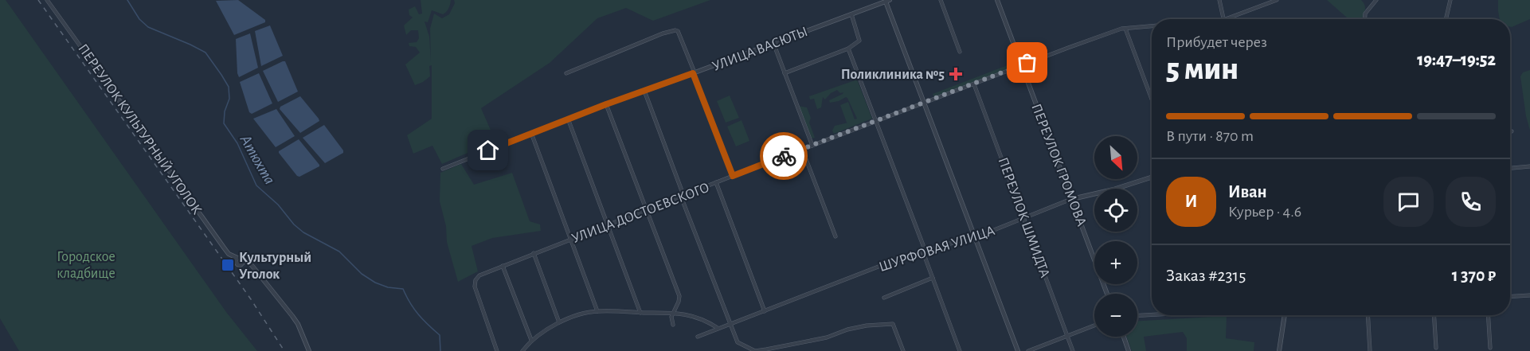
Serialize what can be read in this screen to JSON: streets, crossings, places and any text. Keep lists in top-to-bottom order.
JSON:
{
  "streets": {
    "street": [
      "УЛИЦА ВАСЮТЫ",
      "ПЕРЕУЛОК КУЛЬТУРНЫЙ УГОЛОК",
      "ПЕРЕУЛОК ГРОМОВА",
      "УЛИЦА ДОСТОЕВСКОГО",
      "ПЕРЕУЛОК ШМИДТА",
      "ШУРФОВАЯ УЛИЦА"
    ]
  },
  "crossings": [
    ["ПЕРЕУЛОК ГРОМОВА", "УЛИЦА ДОСТОЕВСКОГО"],
    ["ПЕРЕУЛОК ГРОМОВА", "ШУРФОВАЯ УЛИЦА"],
    ["УЛИЦА ДОСТОЕВСКОГО", "ПЕРЕУЛОК ШМИДТА"],
    ["ПЕРЕУЛОК ШМИДТА", "ШУРФОВАЯ УЛИЦА"]
  ],
  "water": ["Атюхта"],
  "parks": ["Городское кладбище"],
  "places": {
    "health": ["Поликлиника №5"],
    "transit": ["Культурный Уголок"]
  },
  "north": "bottom right",
  "page": {
    "heading": ["5 мин", "Прибудет через", "19:47–19:52"],
    "panel": [
      "Иван",
      "Курьер · 4.6",
      "Заказ #2315",
      "1 370 ₽"
    ],
    "bar": "В пути · 870 m",
    "map_buttons": ["+", "−"],
    "round": "И"
  }
}
